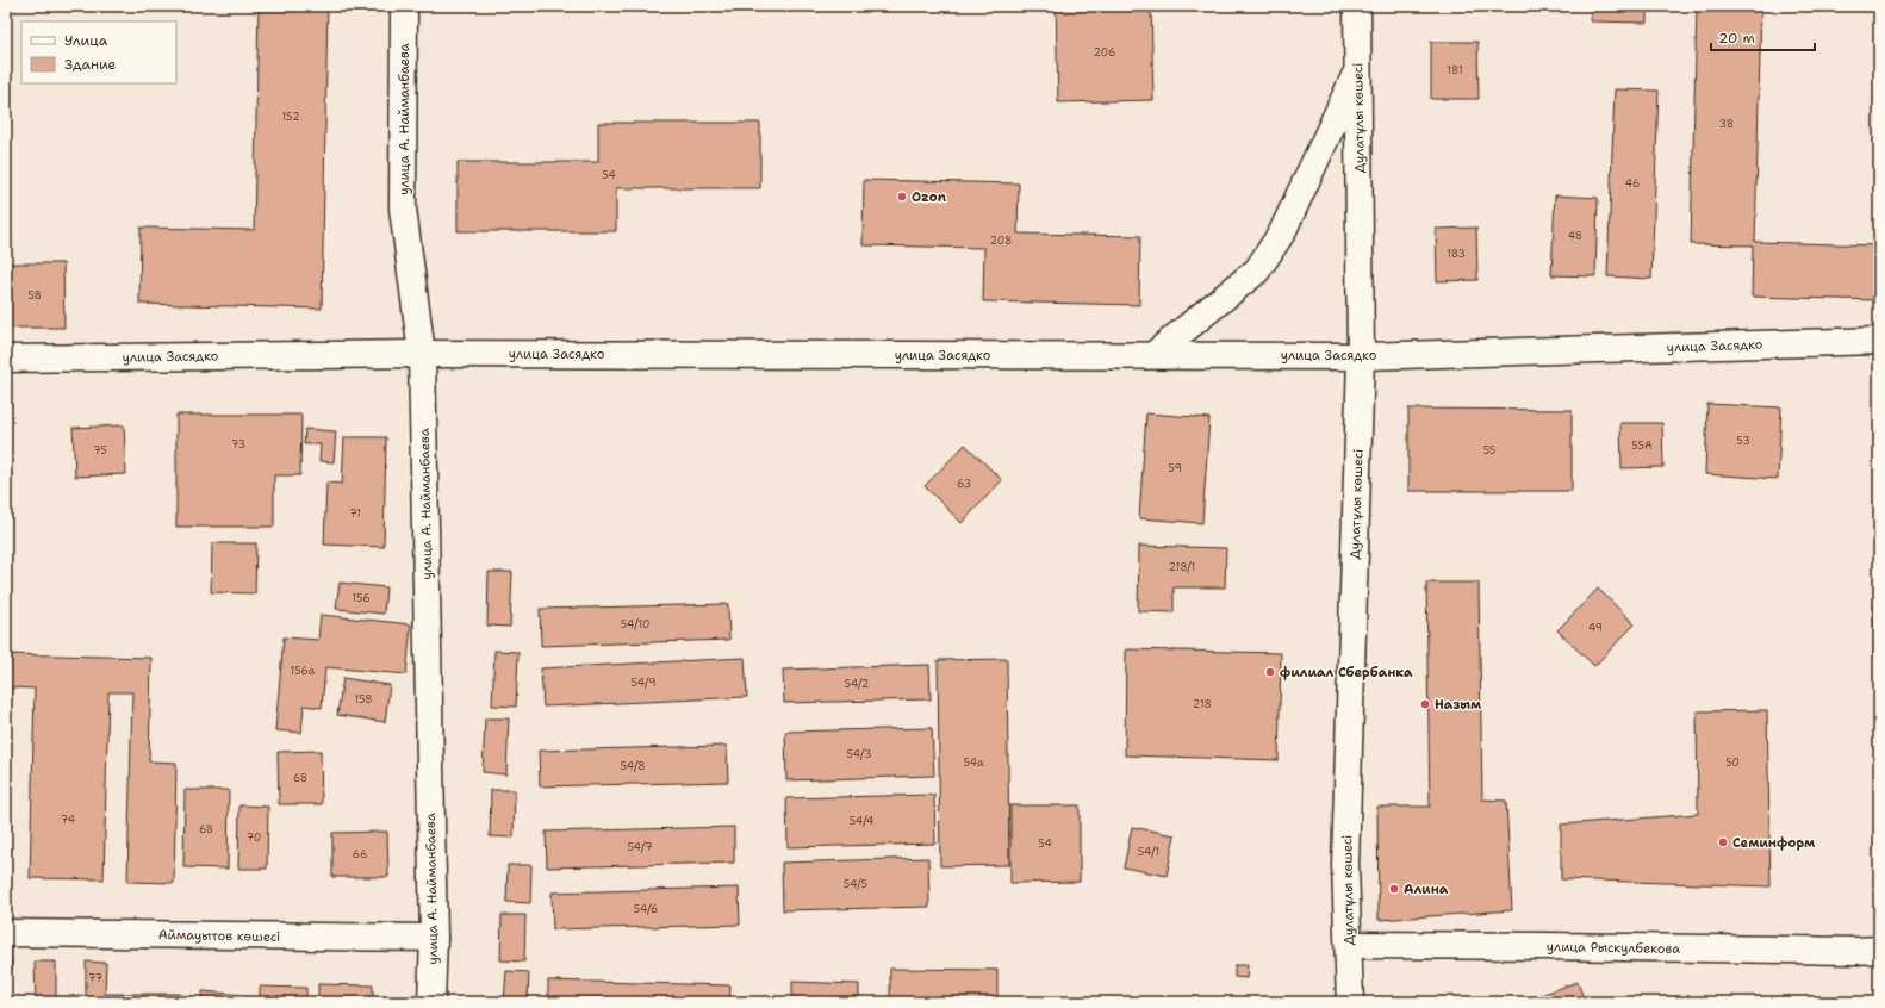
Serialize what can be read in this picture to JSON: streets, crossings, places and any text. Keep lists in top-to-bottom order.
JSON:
{
  "streets": {
    "street": [
      "Дулатұлы көшесі",
      "улица А. Найманбаева",
      "улица Засядко",
      "Аймауытов көшесі",
      "улица Рыскулбекова"
    ]
  },
  "crossings": [
    ["Дулатұлы көшесі", "улица Засядко"],
    ["Дулатұлы көшесі", "улица Рыскулбекова"],
    ["улица А. Найманбаева", "улица Засядко"],
    ["улица А. Найманбаева", "Аймауытов көшесі"]
  ],
  "places": [
    "Ozon",
    "филиал Сбербанка",
    "Назым",
    "Семинформ",
    "Алина"
  ],
  "house_numbers": [
    "206",
    "181",
    "152",
    "38",
    "54",
    "46",
    "48",
    "208",
    "183",
    "58",
    "53",
    "73",
    "55А",
    "75",
    "55",
    "59",
    "63",
    "71",
    "218/1",
    "156",
    "54/10",
    "49",
    "156а",
    "54/9",
    "54/2",
    "158",
    "218",
    "54/3",
    "54а",
    "50",
    "54/8",
    "68",
    "74",
    "54/4",
    "68",
    "70",
    "54",
    "54/7",
    "54/1",
    "66",
    "54/5",
    "54/6",
    "77"
  ],
  "legend": ["Улица", "Здание"],
  "scale_bar": "20 m"
}
